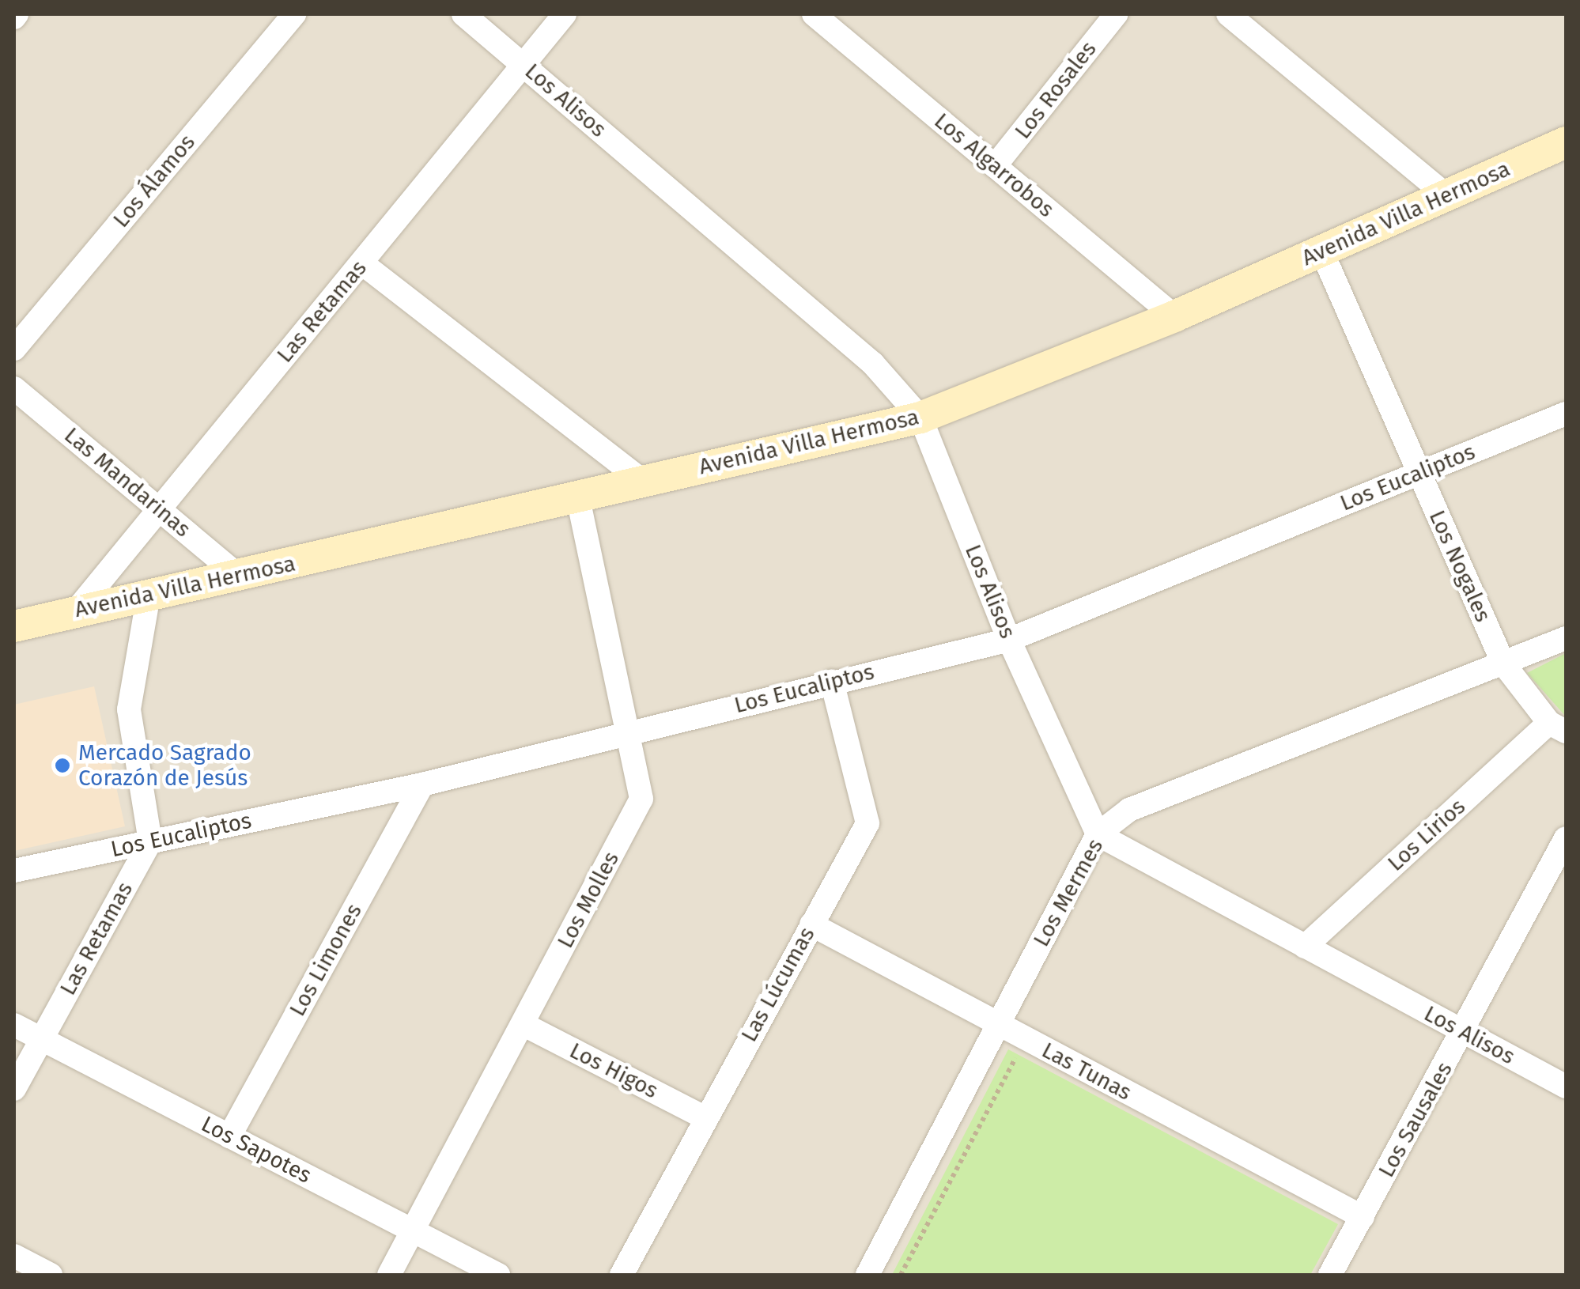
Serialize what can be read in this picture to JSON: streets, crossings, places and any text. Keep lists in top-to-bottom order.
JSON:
{
  "streets": {
    "main road": ["Avenida Villa Hermosa"],
    "street": [
      "Los Rosales",
      "Los Alisos",
      "Los Algarrobos",
      "Los Álamos",
      "Las Retamas",
      "Los Eucaliptos",
      "Las Mandarinas",
      "Los Nogales",
      "Los Lirios",
      "Los Mermes",
      "Los Molles",
      "Los Limones",
      "Las Lúcumas",
      "Los Higos",
      "Las Tunas",
      "Los Sausales",
      "Los Sapotes"
    ]
  },
  "crossings": [
    ["Los Rosales", "Los Algarrobos"],
    ["Los Alisos", "Avenida Villa Hermosa"],
    ["Los Alisos", "Las Retamas"],
    ["Los Alisos", "Los Eucaliptos"],
    ["Los Alisos", "Los Lirios"],
    ["Los Alisos", "Los Mermes"],
    ["Los Alisos", "Los Sausales"],
    ["Los Algarrobos", "Avenida Villa Hermosa"],
    ["Avenida Villa Hermosa", "Las Retamas"],
    ["Avenida Villa Hermosa", "Las Mandarinas"],
    ["Avenida Villa Hermosa", "Los Nogales"],
    ["Avenida Villa Hermosa", "Los Molles"],
    ["Las Retamas", "Los Eucaliptos"],
    ["Las Retamas", "Las Mandarinas"],
    ["Las Retamas", "Los Sapotes"],
    ["Los Eucaliptos", "Los Nogales"],
    ["Los Eucaliptos", "Los Molles"],
    ["Los Eucaliptos", "Los Limones"],
    ["Los Eucaliptos", "Las Lúcumas"],
    ["Los Nogales", "Los Lirios"],
    ["Los Nogales", "Los Mermes"],
    ["Los Mermes", "Las Tunas"],
    ["Los Molles", "Los Higos"],
    ["Los Molles", "Los Sapotes"],
    ["Los Limones", "Los Sapotes"],
    ["Las Lúcumas", "Los Higos"],
    ["Las Lúcumas", "Las Tunas"],
    ["Las Tunas", "Los Sausales"]
  ],
  "places": ["Mercado Sagrado Corazón de Jesús"]
}
